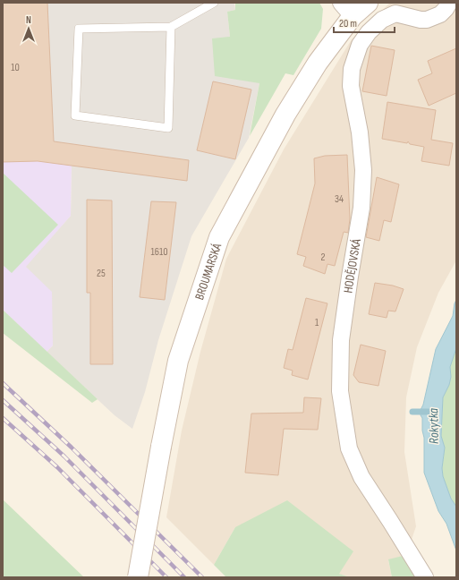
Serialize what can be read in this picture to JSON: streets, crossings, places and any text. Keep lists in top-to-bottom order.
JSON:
{
  "streets": {
    "street": ["HODĚJOVSKÁ", "BROUMARSKÁ"]
  },
  "water": ["Rokytka"],
  "house_numbers": [
    "10",
    "34",
    "1610",
    "2",
    "25",
    "1"
  ],
  "scale_bar": "20 m",
  "north": "top"
}
